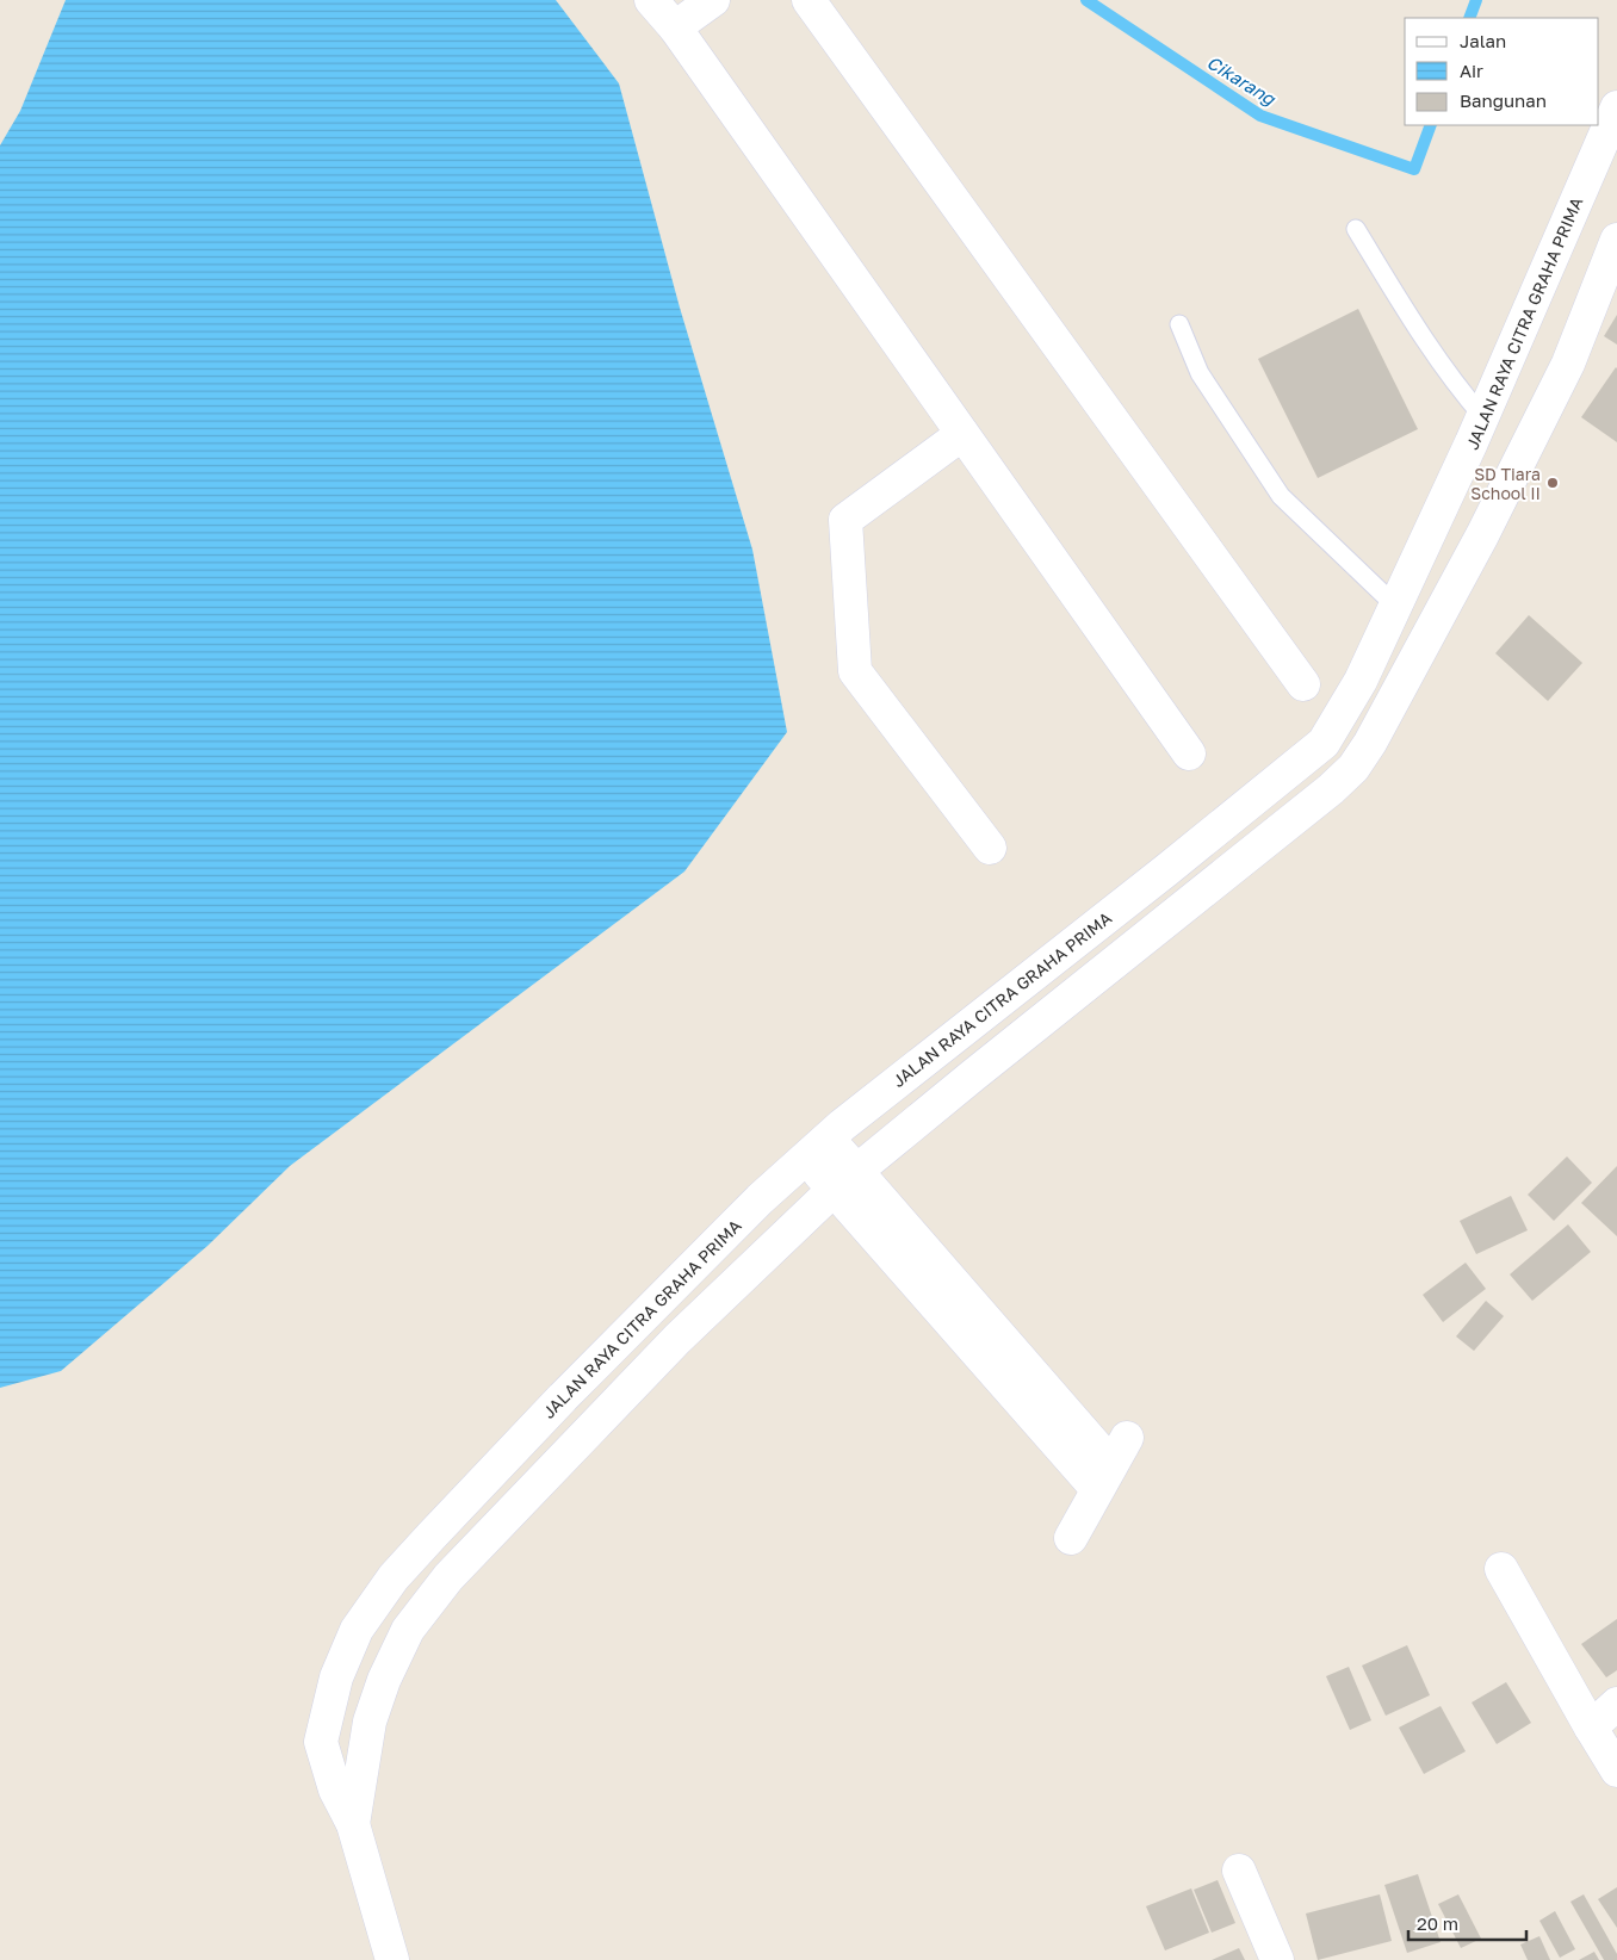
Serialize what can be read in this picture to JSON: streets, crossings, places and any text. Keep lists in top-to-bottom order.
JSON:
{
  "streets": {
    "street": ["JALAN RAYA CITRA GRAHA PRIMA"]
  },
  "water": ["Cikarang"],
  "places": ["SD Tiara School II"],
  "legend": ["Jalan", "Air", "Bangunan"],
  "scale_bar": "20 m"
}
